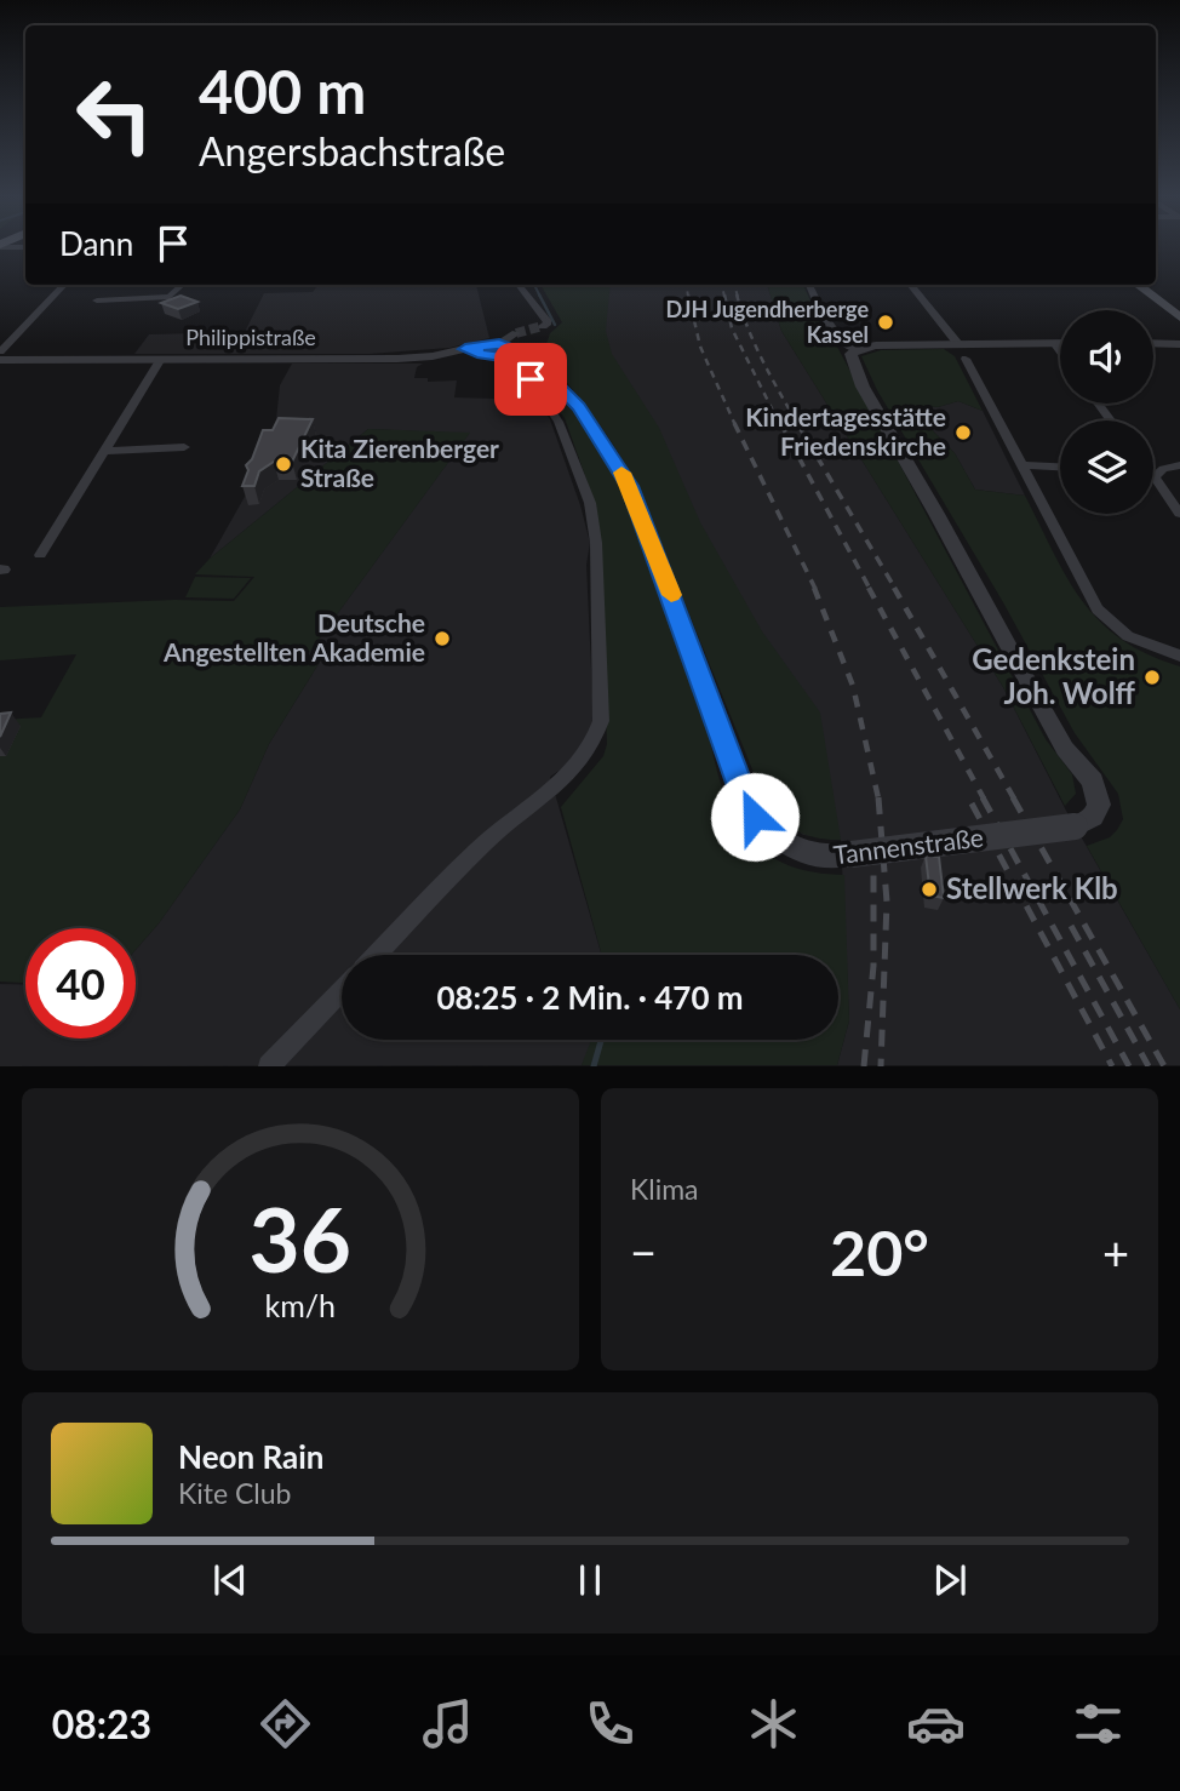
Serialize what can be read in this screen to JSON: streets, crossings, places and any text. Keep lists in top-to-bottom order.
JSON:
{
  "streets": {
    "street": ["Philippistraße", "Tannenstraße"]
  },
  "crossings": [
    ["Philippistraße", "Tannenstraße"]
  ],
  "places": [
    "DJH Jugendherberge Kassel",
    "Kindertagesstätte Friedenskirche",
    "Kita Zierenberger Straße",
    "Deutsche Angestellten Akademie",
    "Gedenkstein Joh. Wolff",
    "Stellwerk Klb"
  ],
  "page": {
    "turn": ["400 m", "Angersbachstraße"],
    "then": "Dann",
    "limit": "40",
    "trip": "08:25 · 2 Min. · 470 m",
    "tile": "Klima",
    "heat": ["−", "20°", "+"],
    "song": ["Neon Rain", "Kite Club"],
    "tabs": "08:23",
    "gauge": ["36", "km/h"]
  }
}
